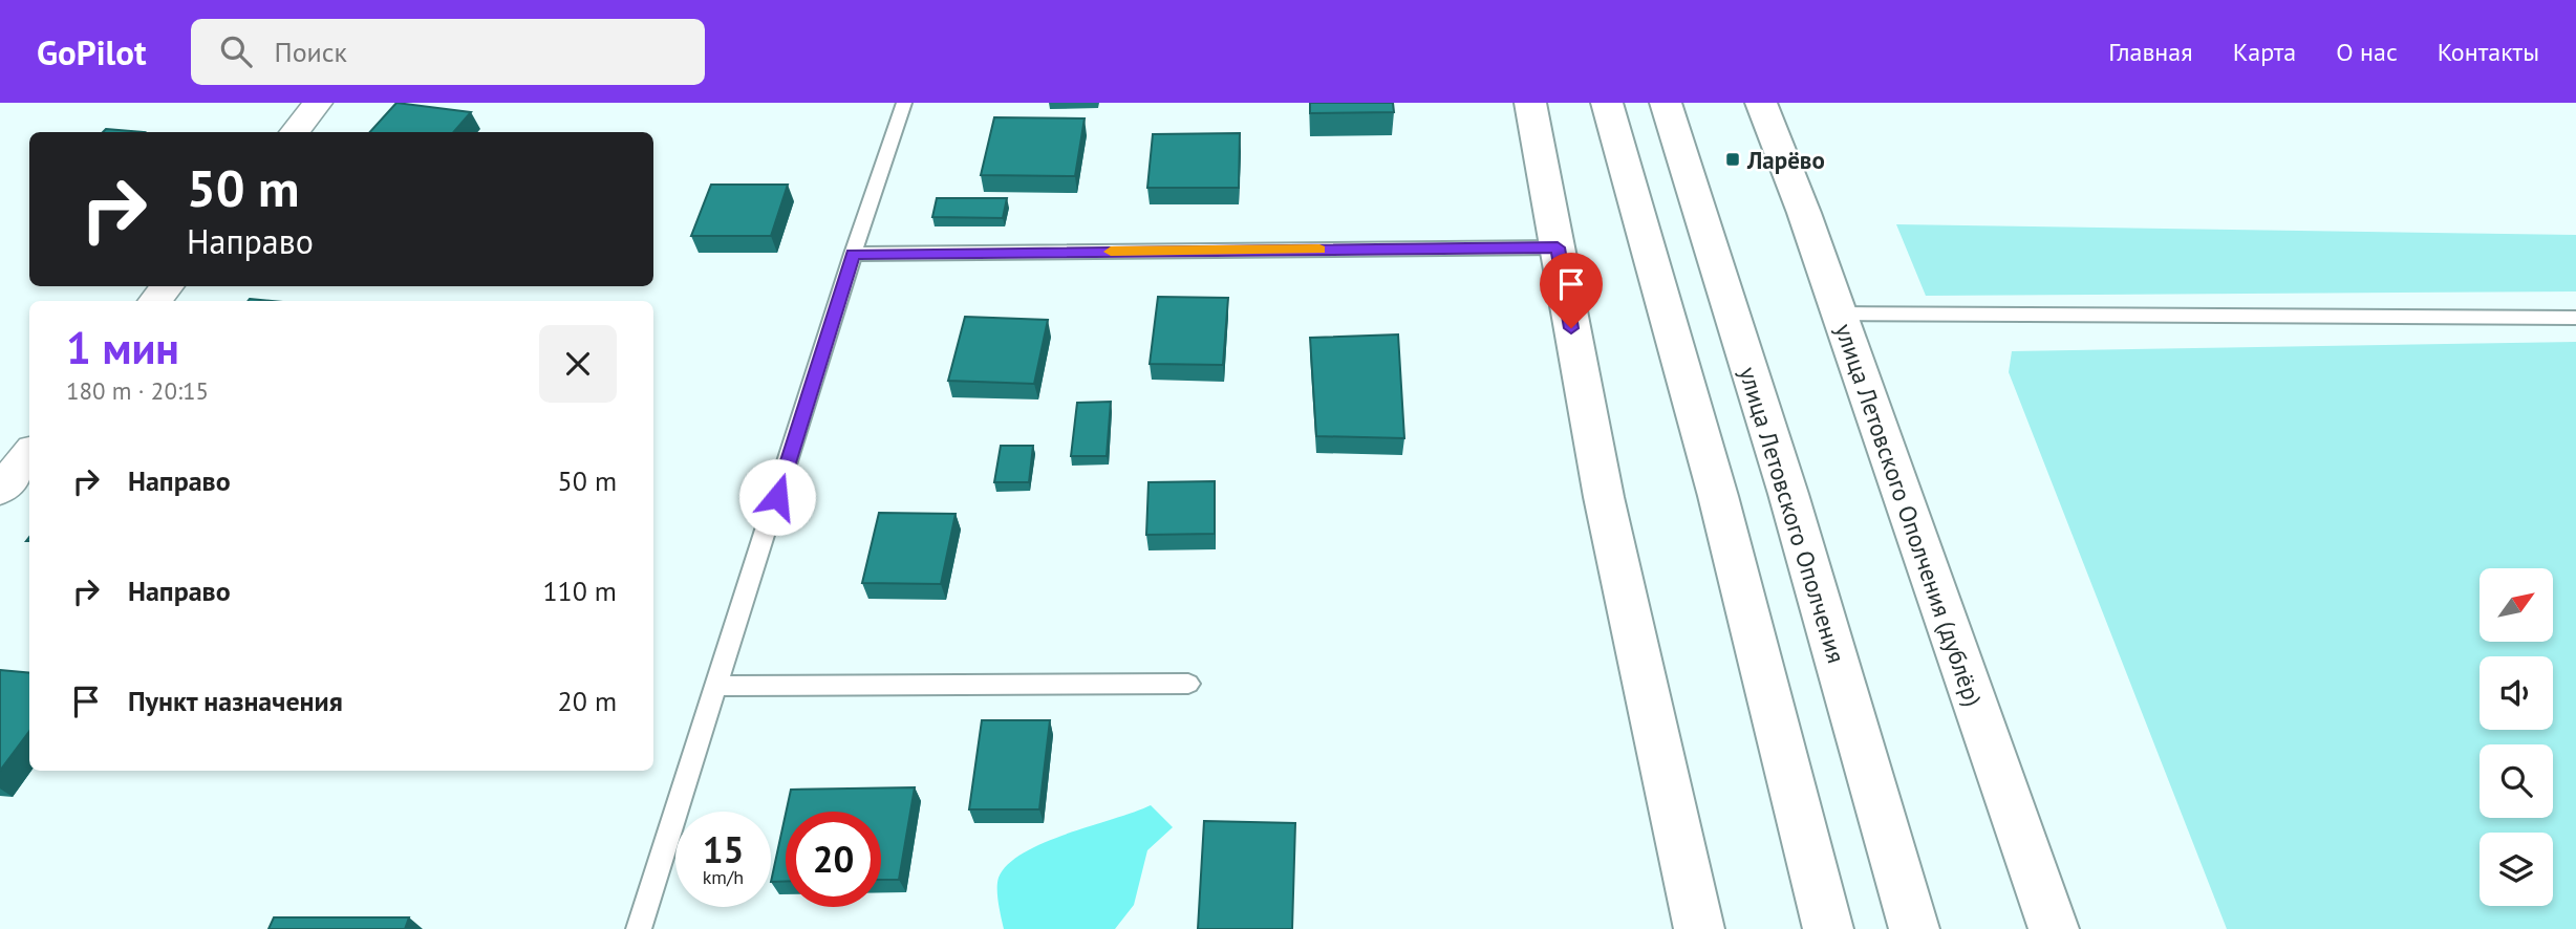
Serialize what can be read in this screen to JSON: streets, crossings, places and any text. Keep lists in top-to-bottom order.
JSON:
{
  "streets": {
    "street": ["улица Летовского Ополчения", "улица Летовского Ополчения (дублёр)"]
  },
  "places": {
    "transit": ["Ларёво"]
  },
  "north": "top right",
  "page": {
    "header": "GoPilot",
    "search": "Поиск",
    "nav": [
      "Главная",
      "Карта",
      "О нас",
      "Контакты"
    ],
    "turn": ["50 m", "Направо"],
    "heading": ["1 мин", "180 m · 20:15"],
    "list": [
      {
        "name": "Направо",
        "value": "50 m"
      },
      {
        "name": "Направо",
        "value": "110 m"
      },
      {
        "name": "Пункт назначения",
        "value": "20 m"
      }
    ],
    "speed": "15 km/h",
    "limit": "20"
  }
}
